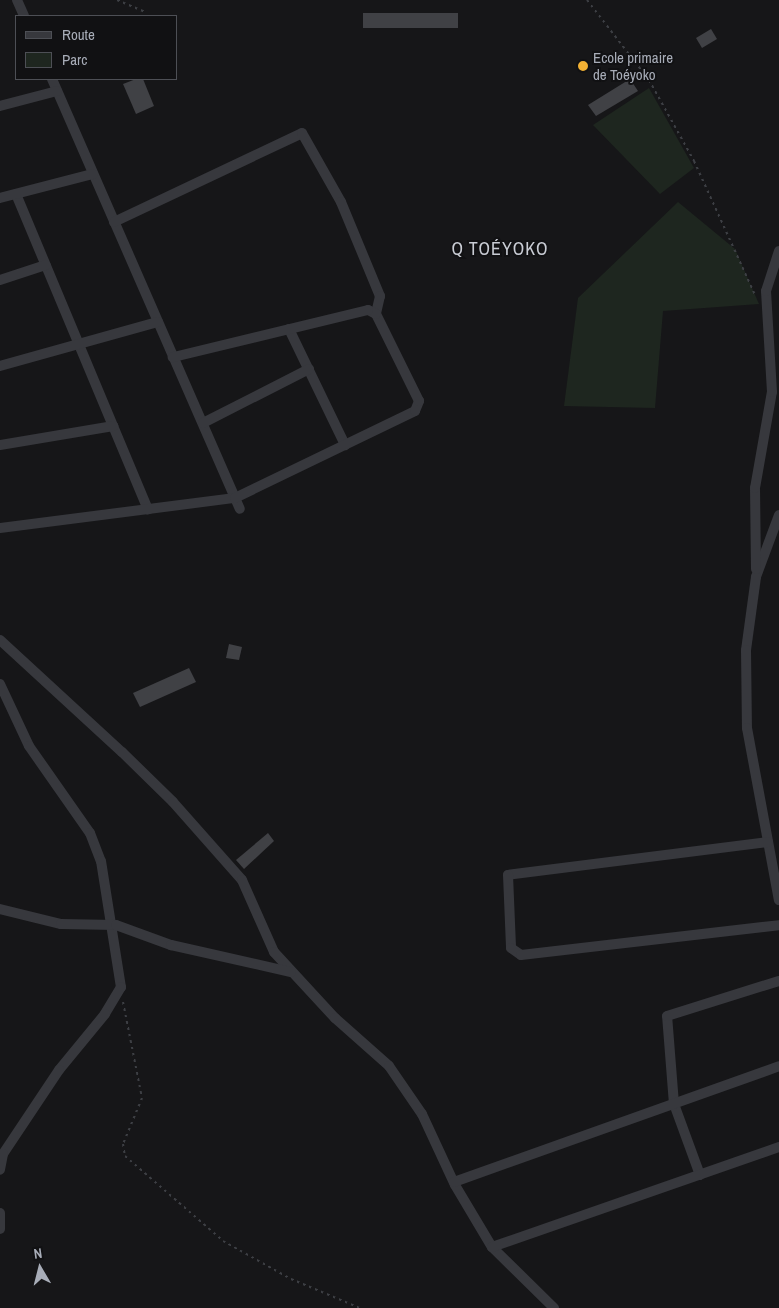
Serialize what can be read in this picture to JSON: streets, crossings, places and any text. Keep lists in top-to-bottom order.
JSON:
{
  "districts": ["Q TOÉYOKO"],
  "places": ["Ecole primaire de Toéyoko"],
  "legend": ["Route", "Parc"],
  "north": "top"
}
